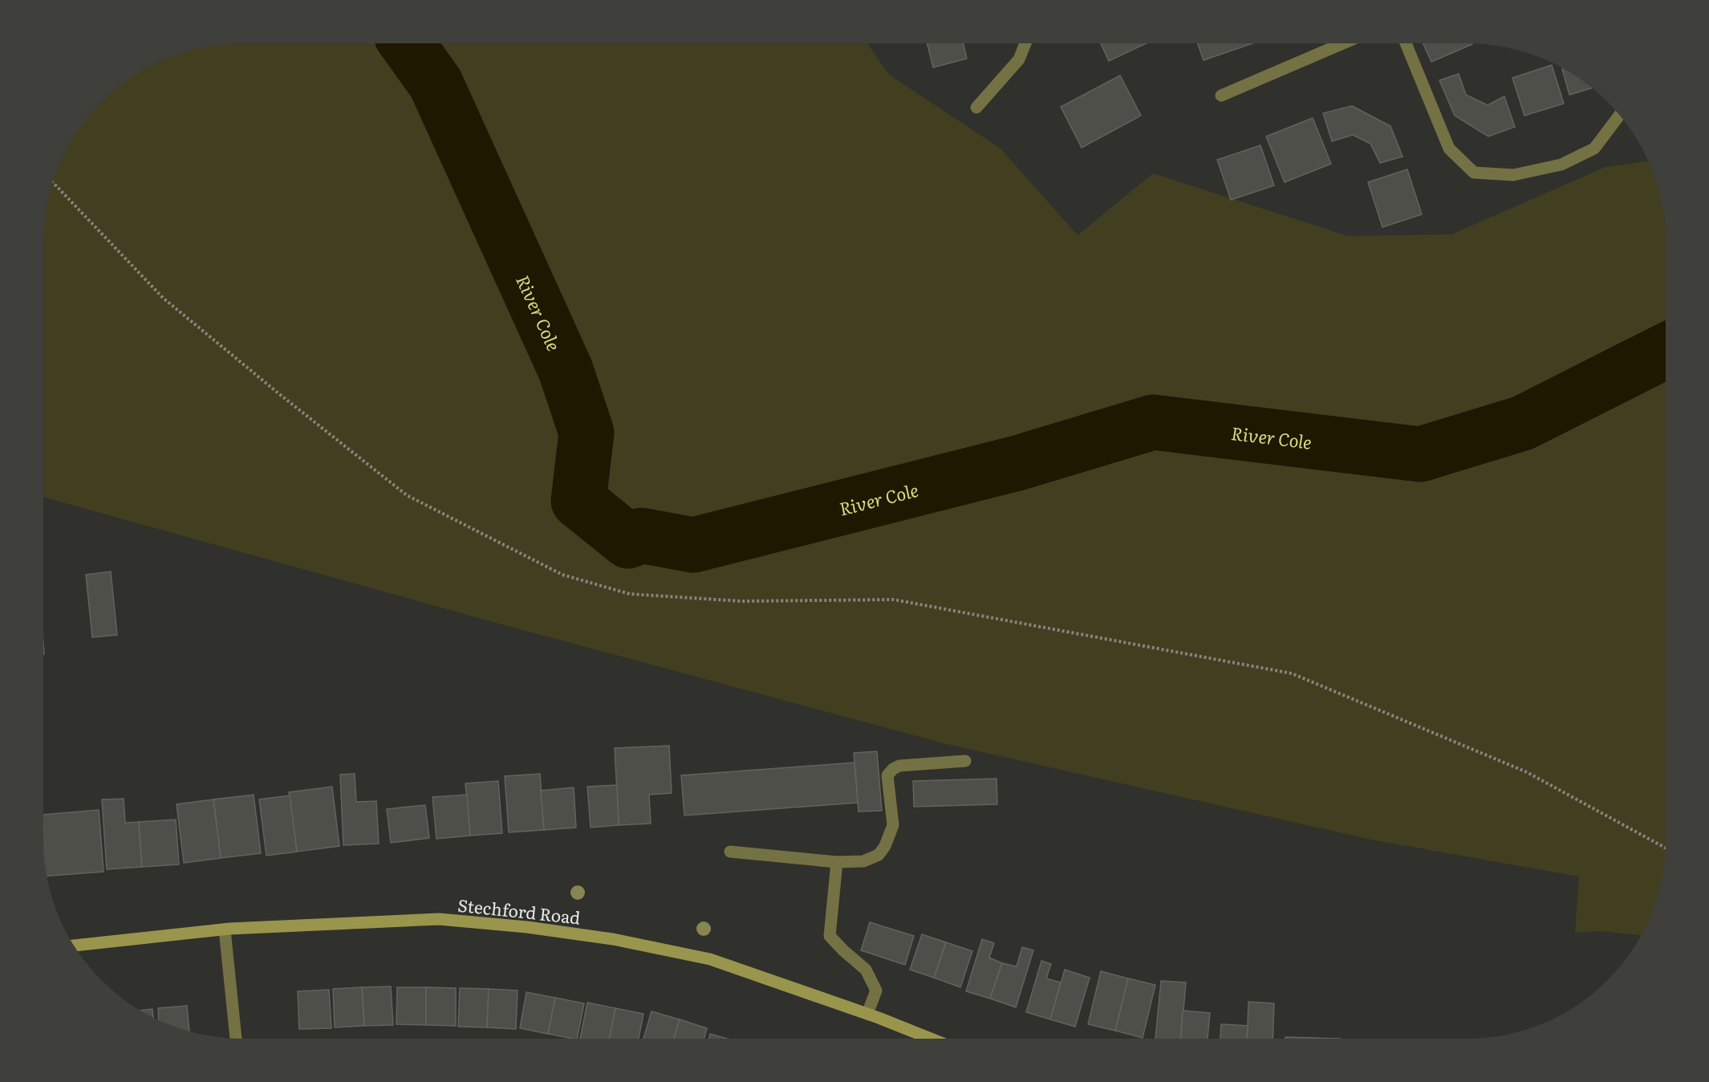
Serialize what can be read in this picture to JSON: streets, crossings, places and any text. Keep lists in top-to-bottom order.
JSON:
{
  "streets": {
    "main road": ["Stechford Road"]
  },
  "water": ["River Cole"]
}
